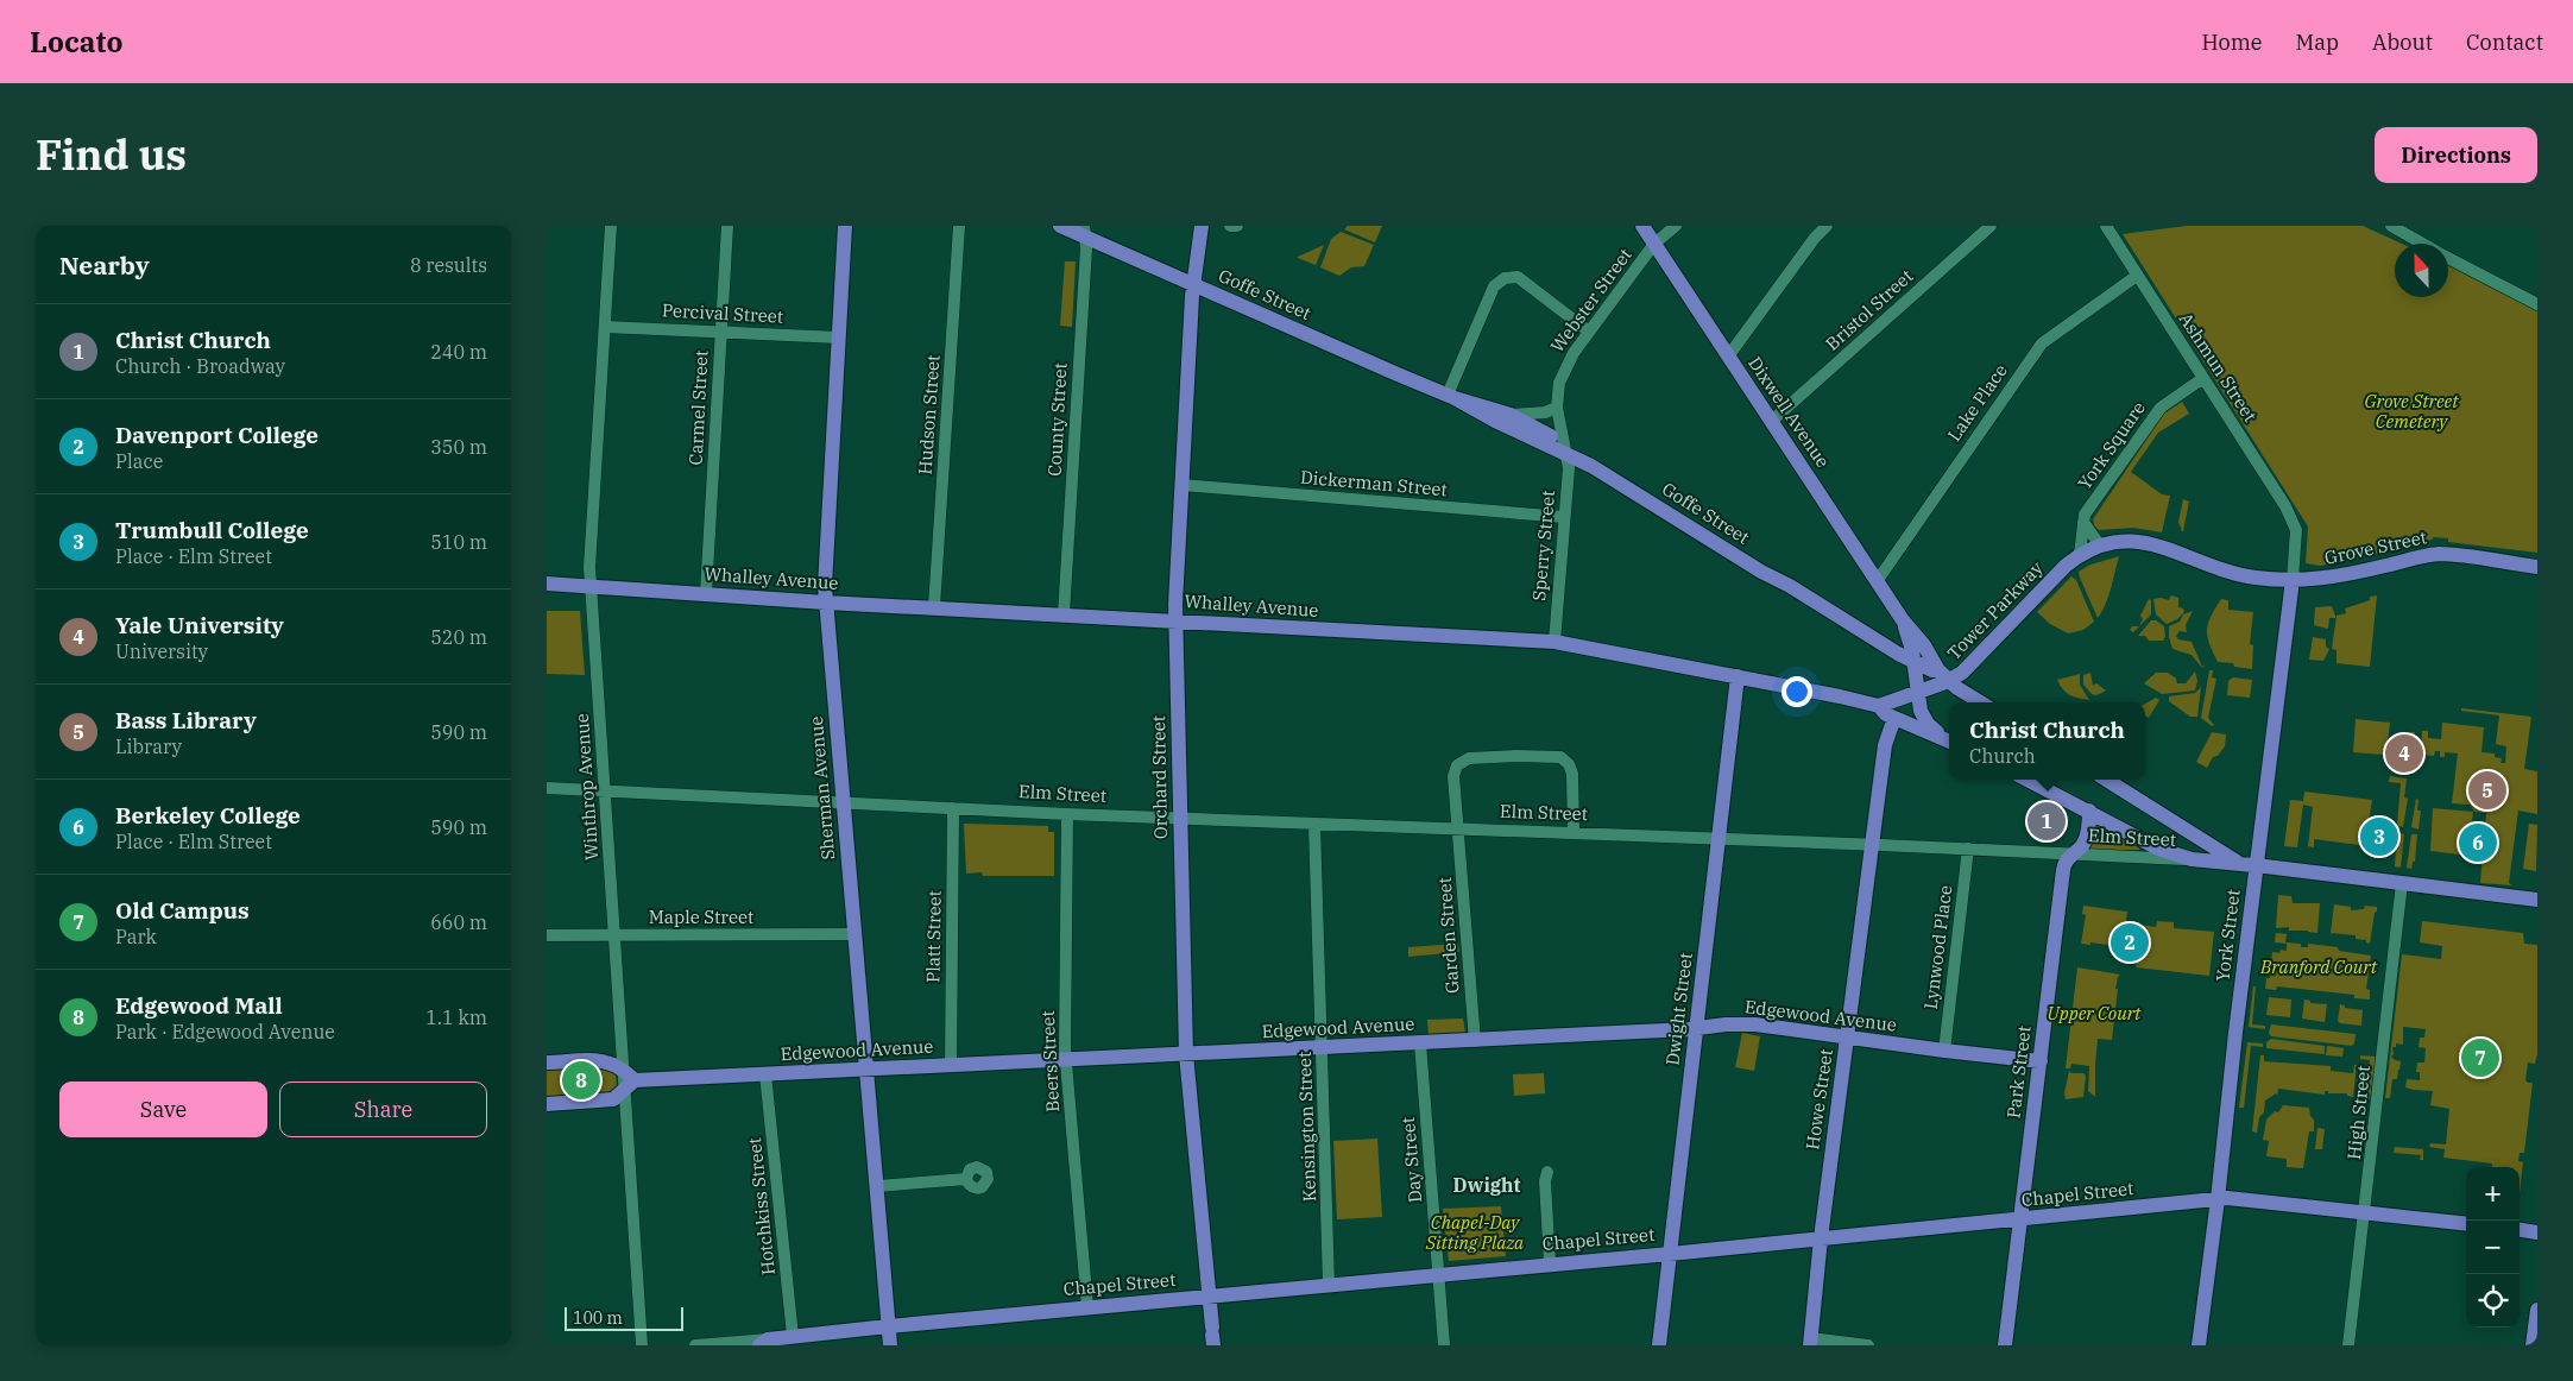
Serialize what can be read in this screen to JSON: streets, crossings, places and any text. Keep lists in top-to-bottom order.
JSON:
{
  "streets": {
    "main road": [
      "Goffe Street",
      "Dixwell Avenue",
      "Grove Street",
      "Whalley Avenue",
      "Tower Parkway",
      "Orchard Street",
      "Sherman Avenue",
      "Elm Street",
      "York Street",
      "Dwight Street",
      "Edgewood Avenue",
      "Park Street",
      "Howe Street",
      "Chapel Street"
    ],
    "street": [
      "Webster Street",
      "Bristol Street",
      "Percival Street",
      "Ashmun Street",
      "Lake Place",
      "Carmel Street",
      "Hudson Street",
      "County Street",
      "York Square",
      "Dickerman Street",
      "Sperry Street",
      "Winthrop Avenue",
      "Maple Street",
      "Garden Street",
      "Platt Street",
      "Lynwood Place",
      "Beers Street",
      "High Street",
      "Kensington Street",
      "Day Street",
      "Hotchkiss Street"
    ]
  },
  "crossings": [
    ["Goffe Street", "Webster Street"],
    ["Goffe Street", "Dixwell Avenue"],
    ["Goffe Street", "County Street"],
    ["Goffe Street", "Sperry Street"],
    ["Goffe Street", "Tower Parkway"],
    ["Goffe Street", "Orchard Street"],
    ["Webster Street", "Dixwell Avenue"],
    ["Webster Street", "Sperry Street"],
    ["Bristol Street", "Dixwell Avenue"],
    ["Percival Street", "Carmel Street"],
    ["Percival Street", "Winthrop Avenue"],
    ["Percival Street", "Sherman Avenue"],
    ["Ashmun Street", "Lake Place"],
    ["Ashmun Street", "York Square"],
    ["Ashmun Street", "York Street"],
    ["Lake Place", "Dixwell Avenue"],
    ["Carmel Street", "Whalley Avenue"],
    ["Dixwell Avenue", "Whalley Avenue"],
    ["Dixwell Avenue", "Tower Parkway"],
    ["Hudson Street", "Whalley Avenue"],
    ["County Street", "Whalley Avenue"],
    ["York Square", "Tower Parkway"],
    ["Dickerman Street", "Sperry Street"],
    ["Dickerman Street", "Orchard Street"],
    ["Sperry Street", "Whalley Avenue"],
    ["Grove Street", "Tower Parkway"],
    ["Grove Street", "York Street"],
    ["Whalley Avenue", "Tower Parkway"],
    ["Whalley Avenue", "Orchard Street"],
    ["Whalley Avenue", "Winthrop Avenue"],
    ["Whalley Avenue", "Sherman Avenue"],
    ["Whalley Avenue", "Dwight Street"],
    ["Whalley Avenue", "Howe Street"],
    ["Tower Parkway", "York Street"],
    ["Orchard Street", "Elm Street"],
    ["Orchard Street", "Edgewood Avenue"],
    ["Orchard Street", "Chapel Street"],
    ["Winthrop Avenue", "Elm Street"],
    ["Winthrop Avenue", "Maple Street"],
    ["Sherman Avenue", "Elm Street"],
    ["Sherman Avenue", "Maple Street"],
    ["Sherman Avenue", "Edgewood Avenue"],
    ["Sherman Avenue", "Chapel Street"],
    ["Elm Street", "Garden Street"],
    ["Elm Street", "York Street"],
    ["Elm Street", "Platt Street"],
    ["Elm Street", "Lynwood Place"],
    ["Elm Street", "Dwight Street"],
    ["Elm Street", "Beers Street"],
    ["Elm Street", "Park Street"],
    ["Elm Street", "Howe Street"],
    ["Elm Street", "High Street"],
    ["Elm Street", "Kensington Street"],
    ["Garden Street", "Edgewood Avenue"],
    ["York Street", "Chapel Street"],
    ["Platt Street", "Edgewood Avenue"],
    ["Lynwood Place", "Edgewood Avenue"],
    ["Dwight Street", "Edgewood Avenue"],
    ["Dwight Street", "Chapel Street"],
    ["Edgewood Avenue", "Beers Street"],
    ["Edgewood Avenue", "Park Street"],
    ["Edgewood Avenue", "Howe Street"],
    ["Edgewood Avenue", "Kensington Street"],
    ["Edgewood Avenue", "Day Street"],
    ["Edgewood Avenue", "Hotchkiss Street"],
    ["Beers Street", "Chapel Street"],
    ["Park Street", "Chapel Street"],
    ["Howe Street", "Chapel Street"],
    ["High Street", "Chapel Street"],
    ["Kensington Street", "Chapel Street"],
    ["Day Street", "Chapel Street"],
    ["Chapel Street", "Hotchkiss Street"]
  ],
  "districts": ["Dwight"],
  "parks": [
    "Grove Street Cemetery",
    "Branford Court",
    "Upper Court",
    "Chapel-Day Sitting Plaza"
  ],
  "scale_bar": "100 m",
  "north": "top",
  "page": {
    "header": "Locato",
    "nav": [
      "Home",
      "Map",
      "About",
      "Contact"
    ],
    "title": "Find us",
    "buttons": [
      "Directions",
      ["Save", "Share"]
    ],
    "heading": ["Nearby", "8 results"],
    "list": [
      {
        "mark": "1",
        "name": "Christ Church",
        "note": "Church · Broadway",
        "value": "240 m"
      },
      {
        "mark": "2",
        "name": "Davenport College",
        "note": "Place",
        "value": "350 m"
      },
      {
        "mark": "3",
        "name": "Trumbull College",
        "note": "Place · Elm Street",
        "value": "510 m"
      },
      {
        "mark": "4",
        "name": "Yale University",
        "note": "University",
        "value": "520 m"
      },
      {
        "mark": "5",
        "name": "Bass Library",
        "note": "Library",
        "value": "590 m"
      },
      {
        "mark": "6",
        "name": "Berkeley College",
        "note": "Place · Elm Street",
        "value": "590 m"
      },
      {
        "mark": "7",
        "name": "Old Campus",
        "note": "Park",
        "value": "660 m"
      },
      {
        "mark": "8",
        "name": "Edgewood Mall",
        "note": "Park · Edgewood Avenue",
        "value": "1.1 km"
      }
    ],
    "popup": ["Christ Church", "Church"],
    "pins": [
      "4",
      "5",
      "1",
      "3",
      "6",
      "2",
      "7",
      "8"
    ],
    "map_buttons": ["+", "−"],
    "scale": "100 m"
  }
}
